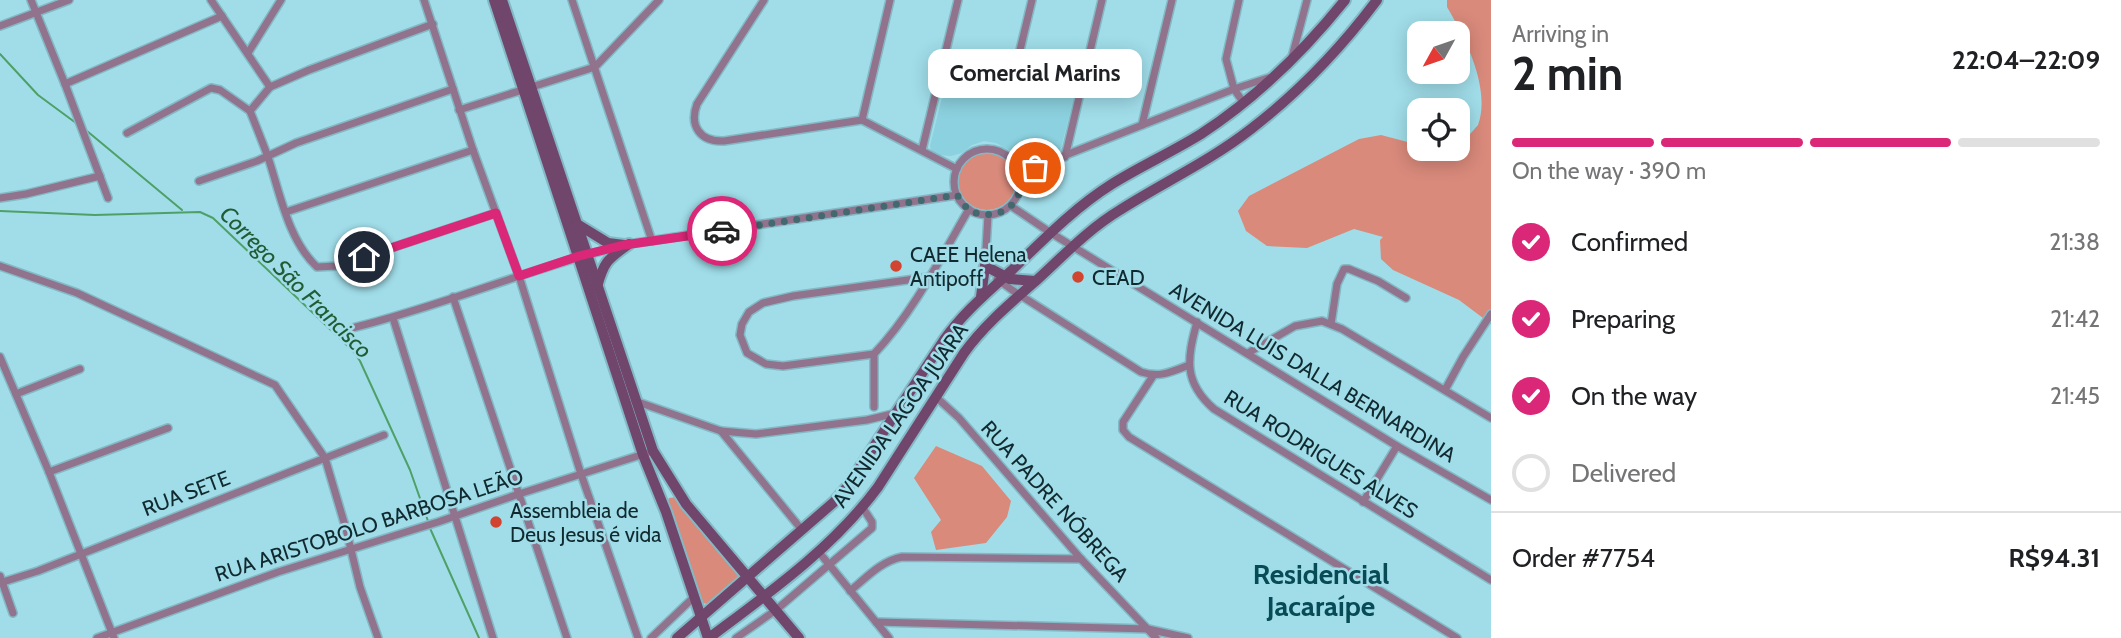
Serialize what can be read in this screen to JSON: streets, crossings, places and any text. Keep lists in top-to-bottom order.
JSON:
{
  "streets": {
    "main road": ["AVENIDA LAGOA JUARA"],
    "street": [
      "AVENIDA LUIS DALLA BERNARDINA",
      "RUA RODRIGUES ALVES",
      "RUA SETE",
      "RUA PADRE NÓBREGA",
      "RUA ARISTOBOLO BARBOSA LEÃO"
    ]
  },
  "crossings": [
    ["AVENIDA LUIS DALLA BERNARDINA", "AVENIDA LAGOA JUARA"],
    ["AVENIDA LAGOA JUARA", "RUA PADRE NÓBREGA"]
  ],
  "districts": ["Residencial Jacaraípe"],
  "water": ["Corrego São Francisco"],
  "places": [
    "Comercial Marins",
    "CAEE Helena Antipoff",
    "CEAD",
    "Assembleia de Deus Jesus é vida"
  ],
  "north": "bottom left",
  "page": {
    "heading": ["2 min", "Arriving in", "22:04–22:09"],
    "panel": ["Order #7754", "R$94.31"],
    "bubble": "Comercial Marins",
    "bar": "On the way · 390 m",
    "list": [
      ["Confirmed", "21:38"],
      ["Preparing", "21:42"],
      ["On the way", "21:45"],
      "Delivered"
    ]
  }
}
